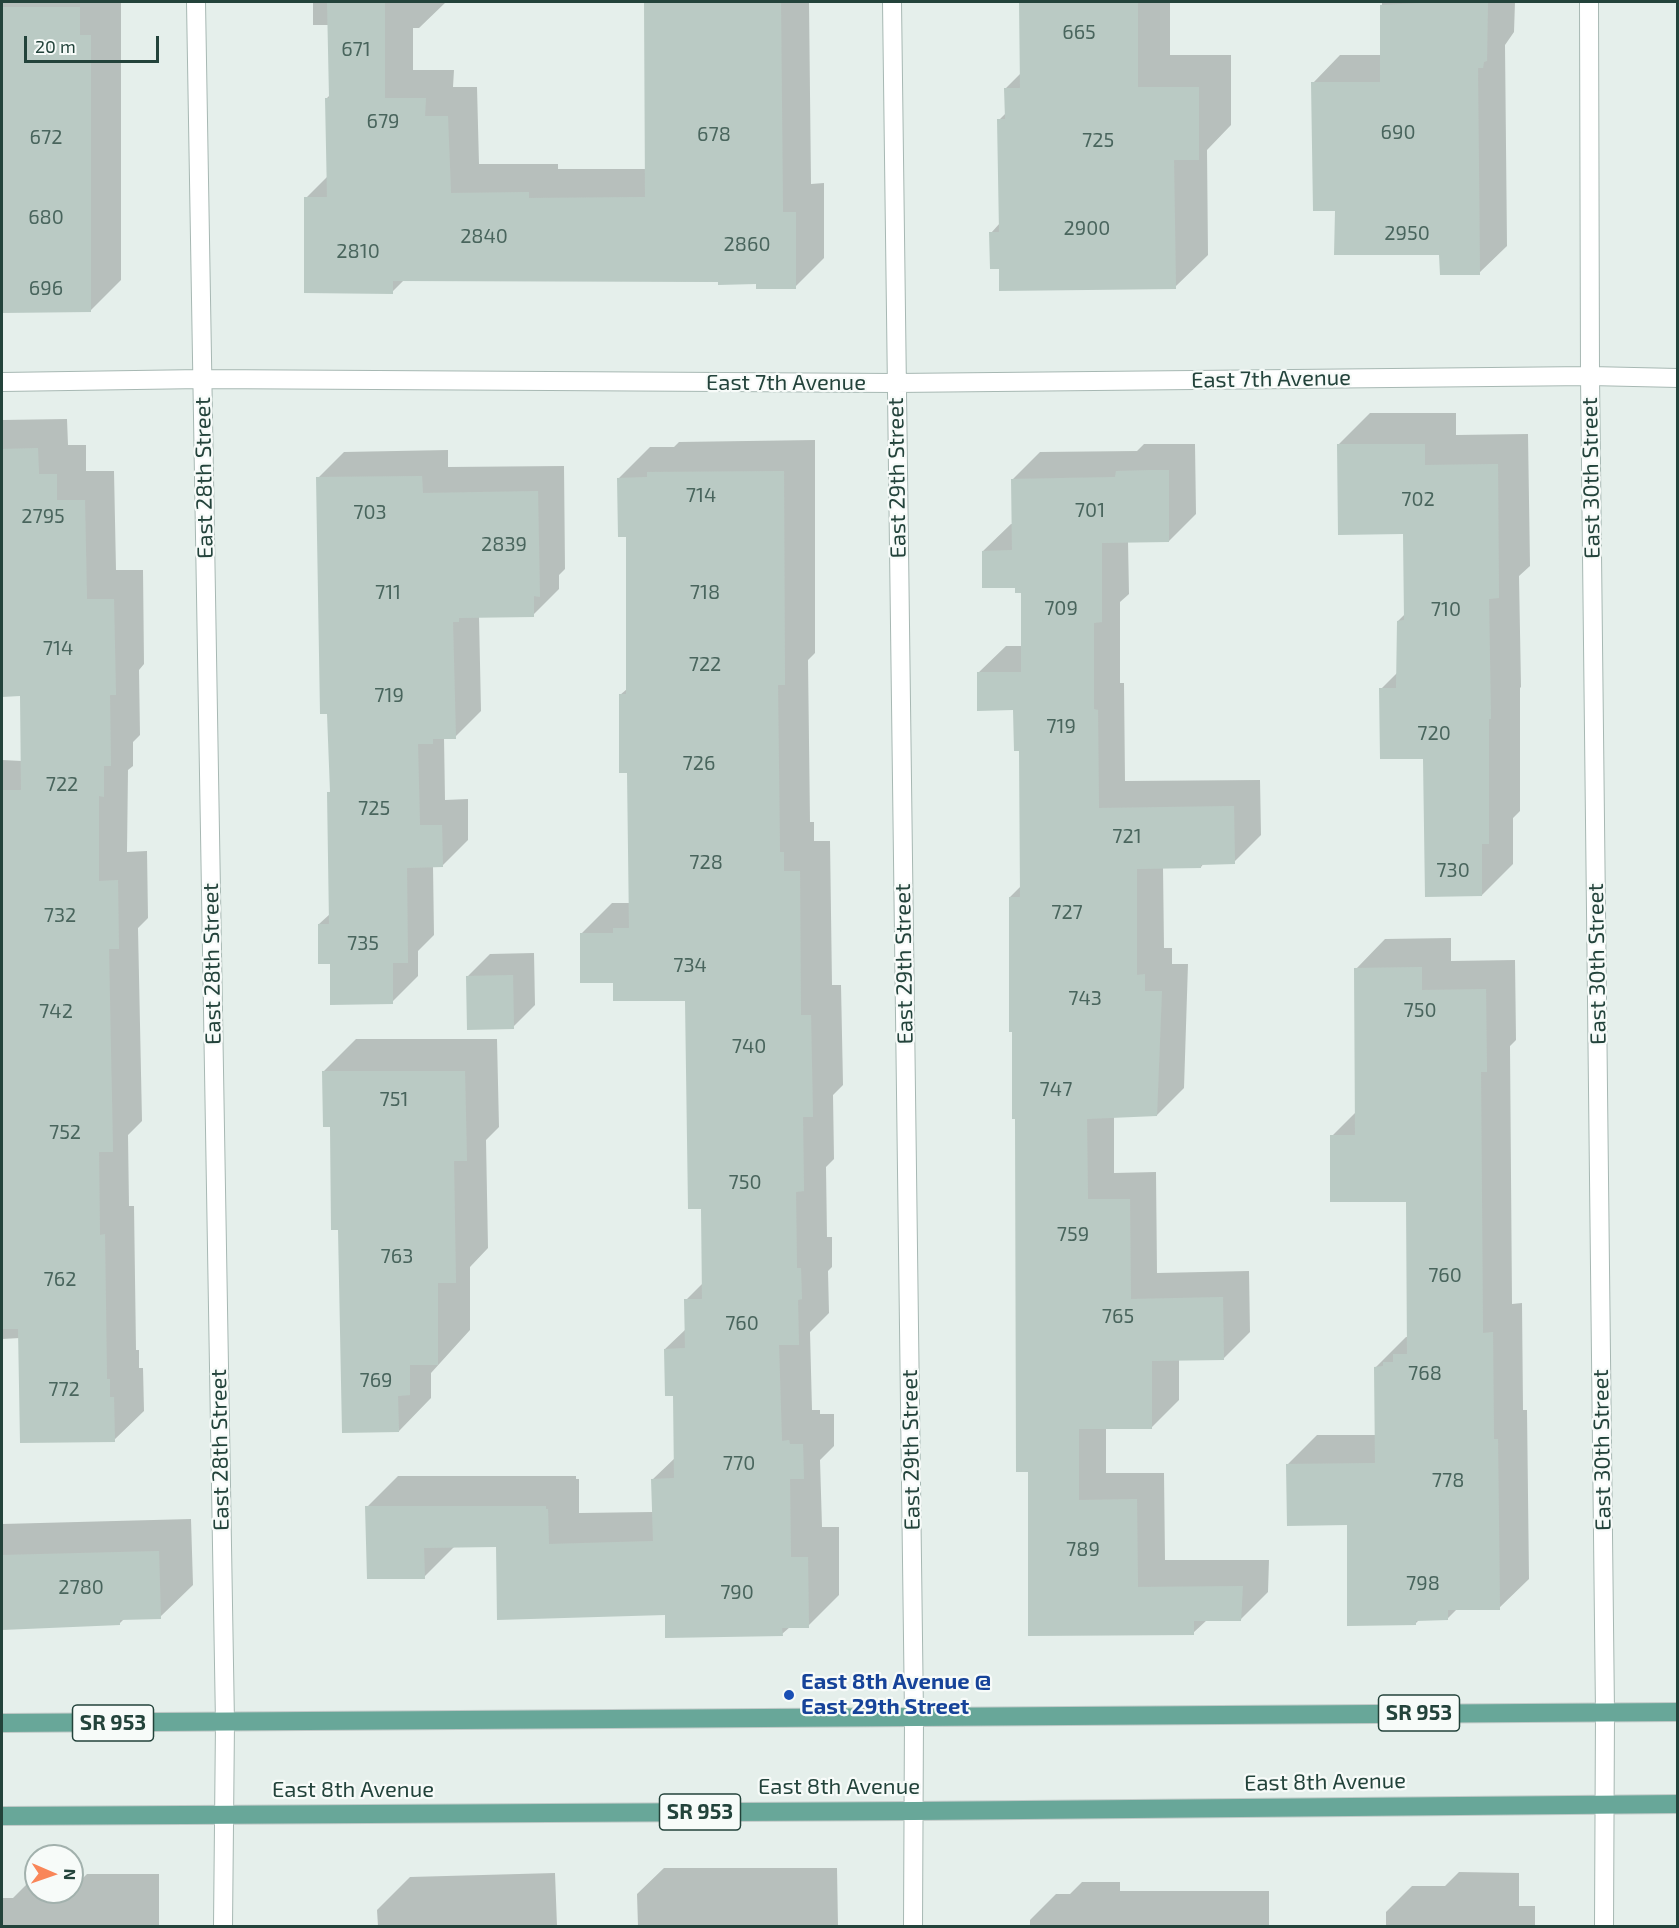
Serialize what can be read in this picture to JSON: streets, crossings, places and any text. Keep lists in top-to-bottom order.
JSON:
{
  "streets": {
    "main road": ["SR 953", "East 8th Avenue"],
    "street": [
      "East 7th Avenue",
      "East 28th Street",
      "East 29th Street",
      "East 30th Street"
    ]
  },
  "crossings": [
    ["East 7th Avenue", "East 28th Street"],
    ["East 7th Avenue", "East 29th Street"],
    ["East 7th Avenue", "East 30th Street"],
    ["East 28th Street", "SR 953"],
    ["East 28th Street", "East 8th Avenue"],
    ["East 29th Street", "SR 953"],
    ["East 29th Street", "East 8th Avenue"],
    ["East 30th Street", "SR 953"],
    ["East 30th Street", "East 8th Avenue"]
  ],
  "places": ["East 8th Avenue @ East 29th Street"],
  "house_numbers": [
    "665",
    "671",
    "679",
    "690",
    "678",
    "672",
    "725",
    "680",
    "2900",
    "2950",
    "2840",
    "2860",
    "2810",
    "696",
    "714",
    "702",
    "701",
    "703",
    "2795",
    "2839",
    "711",
    "718",
    "709",
    "710",
    "714",
    "722",
    "719",
    "719",
    "720",
    "726",
    "722",
    "725",
    "721",
    "728",
    "730",
    "727",
    "732",
    "735",
    "734",
    "743",
    "750",
    "742",
    "740",
    "747",
    "751",
    "752",
    "750",
    "759",
    "763",
    "760",
    "762",
    "765",
    "760",
    "768",
    "769",
    "772",
    "770",
    "778",
    "789",
    "798",
    "2780",
    "790"
  ],
  "scale_bar": "20 m",
  "north": "right"
}
